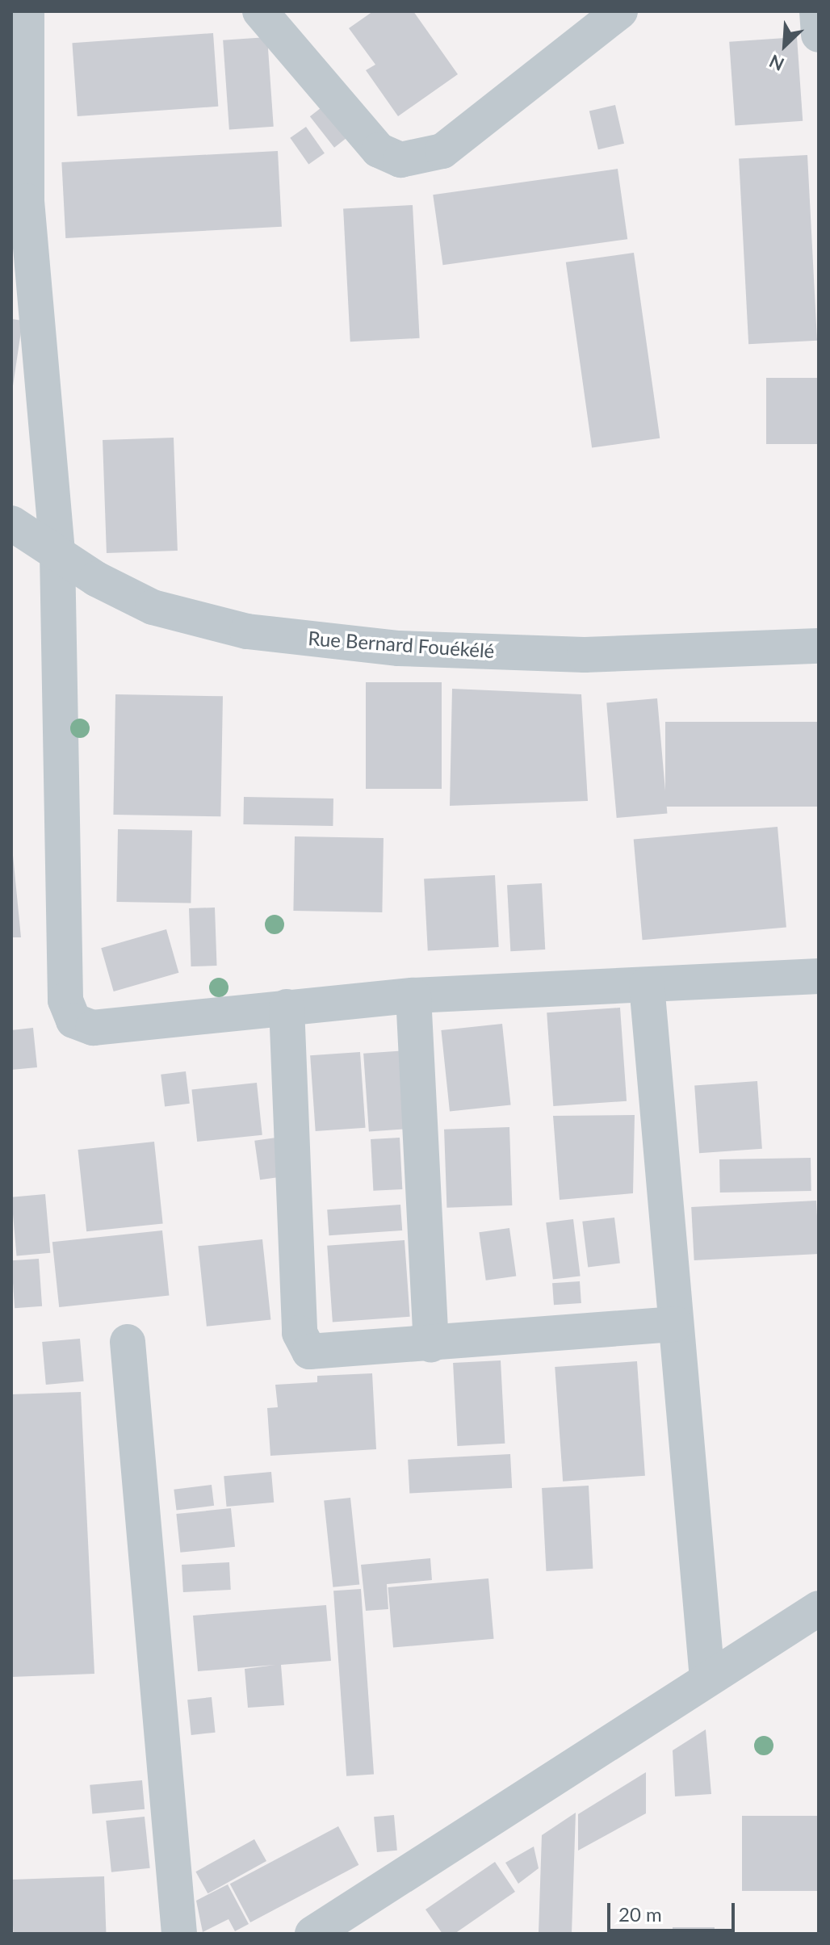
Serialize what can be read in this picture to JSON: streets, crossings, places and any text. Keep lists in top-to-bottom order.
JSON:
{
  "streets": {
    "street": ["Rue Bernard Fouékélé"]
  },
  "scale_bar": "20 m",
  "north": "bottom left"
}
